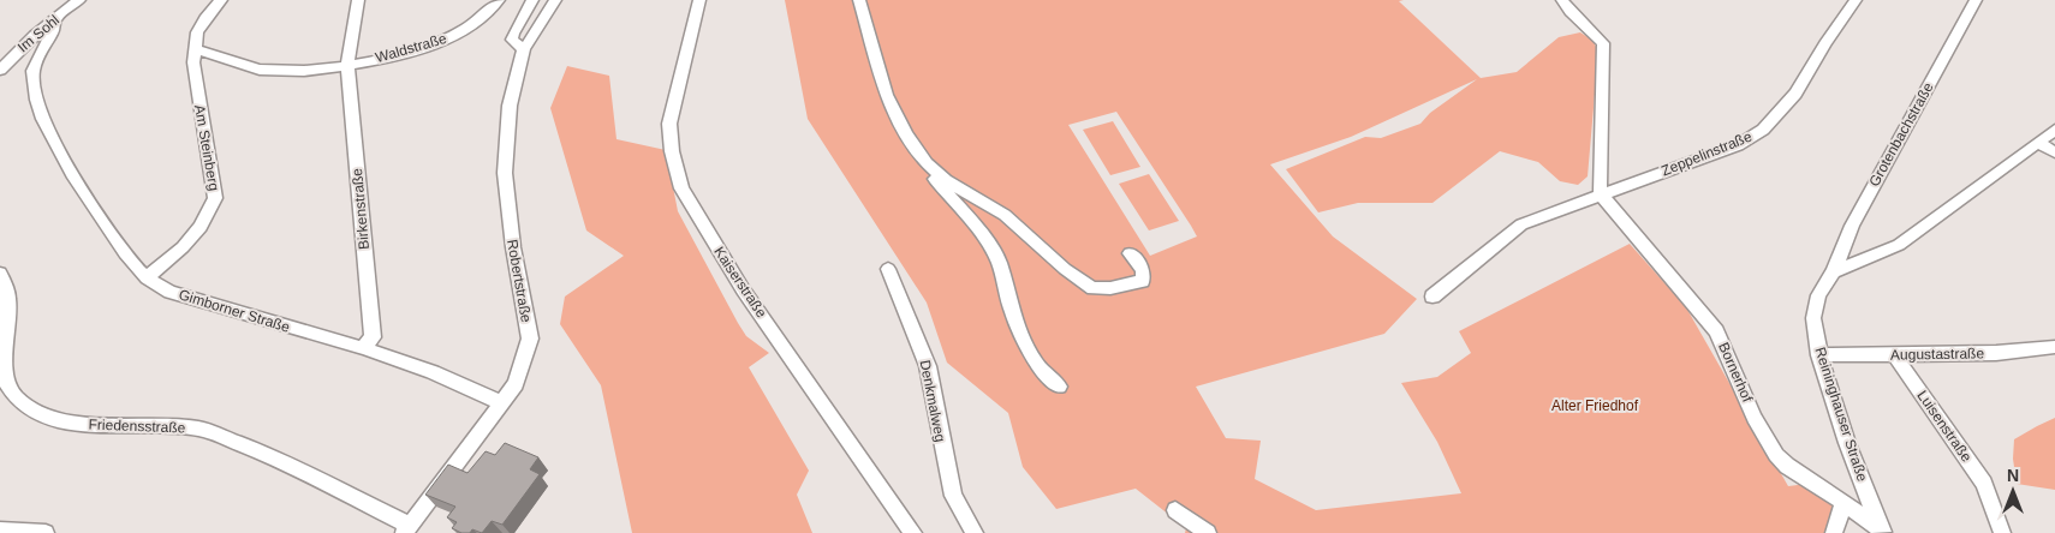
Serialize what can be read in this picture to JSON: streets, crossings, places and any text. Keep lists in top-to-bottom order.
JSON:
{
  "streets": {
    "street": [
      "Im Sohl",
      "Waldstraße",
      "Grotenbachstraße",
      "Am Steinberg",
      "Zeppelinstraße",
      "Birkenstraße",
      "Robertstraße",
      "Kaiserstraße",
      "Gimborner Straße",
      "Augustastraße",
      "Bornerhof",
      "Denkmalweg",
      "Reininghauser Straße",
      "Friedensstraße",
      "Luisenstraße"
    ]
  },
  "crossings": [
    ["Im Sohl", "Gimborner Straße"],
    ["Waldstraße", "Am Steinberg"],
    ["Waldstraße", "Birkenstraße"],
    ["Grotenbachstraße", "Reininghauser Straße"],
    ["Am Steinberg", "Gimborner Straße"],
    ["Zeppelinstraße", "Bornerhof"],
    ["Birkenstraße", "Gimborner Straße"],
    ["Robertstraße", "Gimborner Straße"],
    ["Robertstraße", "Friedensstraße"],
    ["Augustastraße", "Reininghauser Straße"],
    ["Augustastraße", "Luisenstraße"],
    ["Bornerhof", "Reininghauser Straße"]
  ],
  "parks": ["Alter Friedhof"],
  "north": "top"
}
